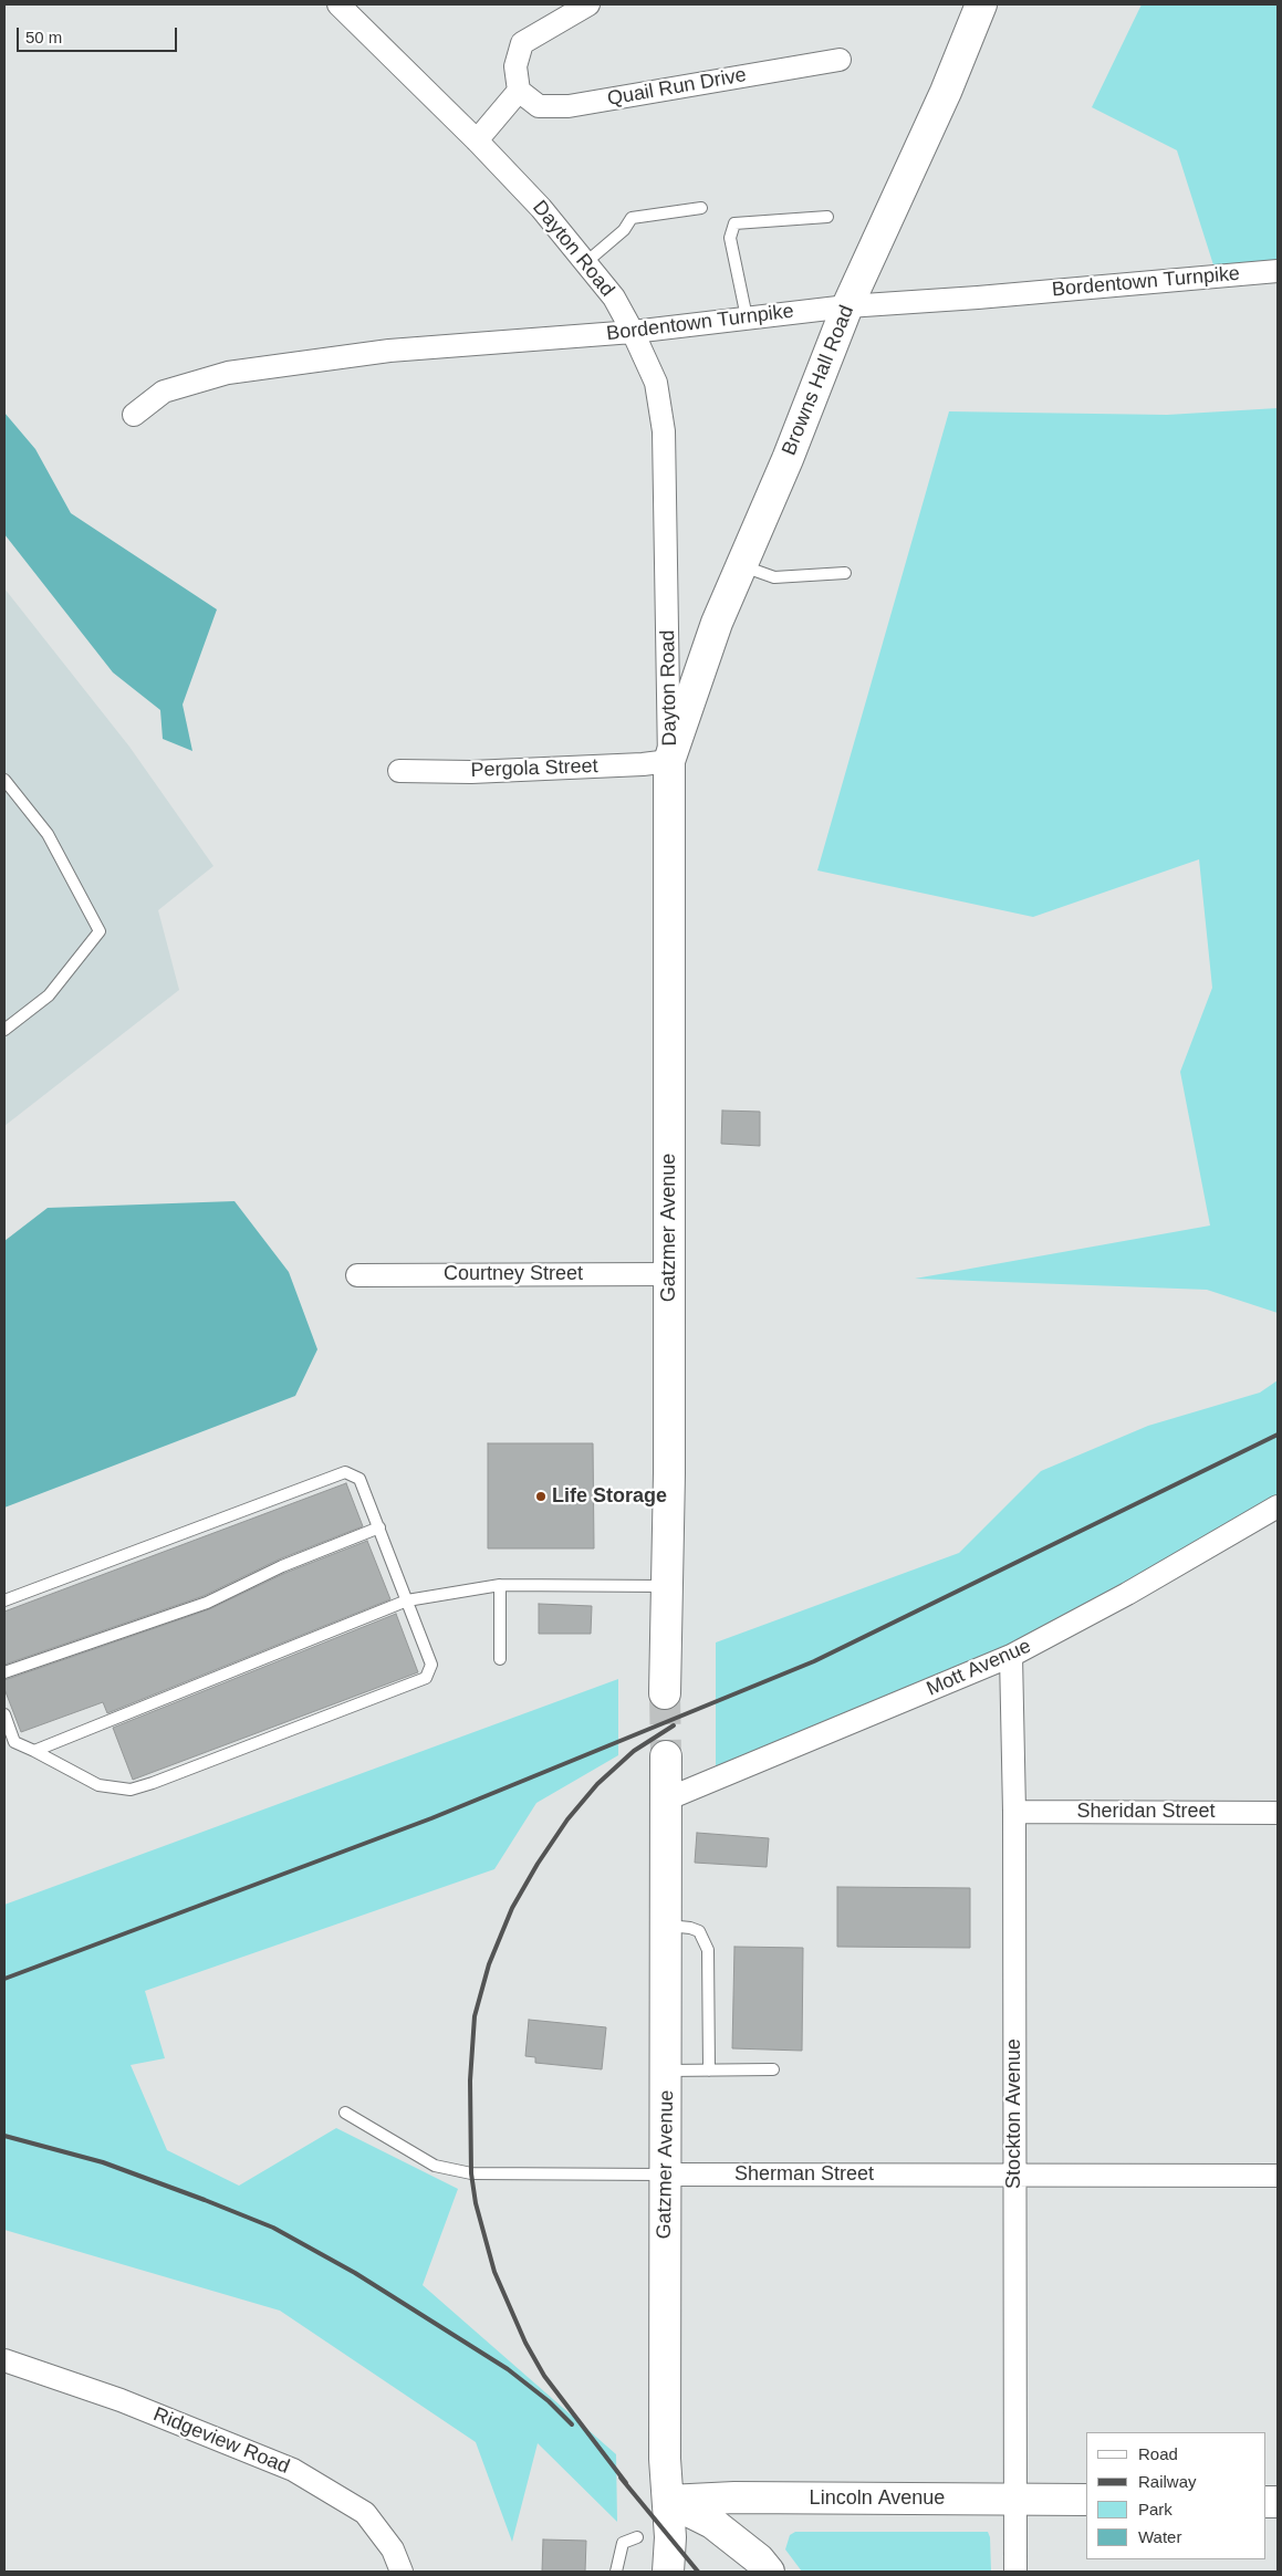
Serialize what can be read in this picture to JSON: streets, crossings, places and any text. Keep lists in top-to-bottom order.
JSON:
{
  "streets": {
    "street": [
      "Quail Run Drive",
      "Dayton Road",
      "Bordentown Turnpike",
      "Browns Hall Road",
      "Pergola Street",
      "Gatzmer Avenue",
      "Courtney Street",
      "Mott Avenue",
      "Sheridan Street",
      "Stockton Avenue",
      "Sherman Street",
      "Ridgeview Road",
      "Lincoln Avenue"
    ]
  },
  "crossings": [
    ["Dayton Road", "Bordentown Turnpike"],
    ["Dayton Road", "Browns Hall Road"],
    ["Dayton Road", "Pergola Street"],
    ["Dayton Road", "Gatzmer Avenue"],
    ["Bordentown Turnpike", "Browns Hall Road"],
    ["Browns Hall Road", "Pergola Street"],
    ["Browns Hall Road", "Gatzmer Avenue"],
    ["Pergola Street", "Gatzmer Avenue"],
    ["Gatzmer Avenue", "Courtney Street"],
    ["Gatzmer Avenue", "Mott Avenue"],
    ["Gatzmer Avenue", "Sherman Street"],
    ["Gatzmer Avenue", "Lincoln Avenue"],
    ["Mott Avenue", "Stockton Avenue"],
    ["Sheridan Street", "Stockton Avenue"],
    ["Stockton Avenue", "Sherman Street"],
    ["Stockton Avenue", "Lincoln Avenue"]
  ],
  "places": ["Life Storage"],
  "legend": [
    "Road",
    "Railway",
    "Park",
    "Water"
  ],
  "scale_bar": "50 m"
}
